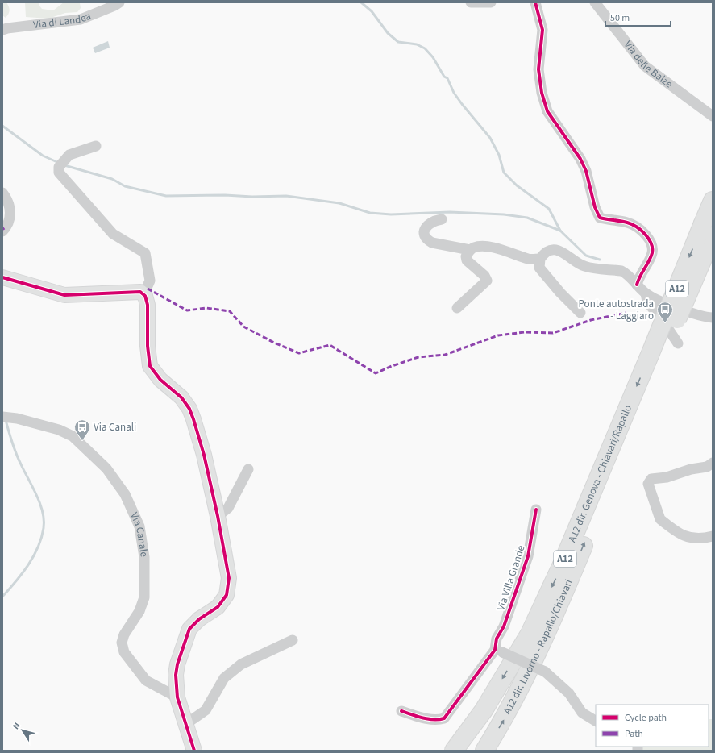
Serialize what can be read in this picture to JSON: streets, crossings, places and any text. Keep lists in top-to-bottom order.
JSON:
{
  "streets": {
    "highway": ["A12", "A12 dir. Genova - Chiavari/Rapallo", "A12 dir. Livorno - Rapallo/Chiavari"],
    "street": [
      "Via di Landea",
      "Via delle Balze",
      "Via Canale",
      "Via Villa Grande"
    ]
  },
  "crossings": [
    ["A12", "A12 dir. Livorno - Rapallo/Chiavari"],
    ["A12 dir. Genova - Chiavari/Rapallo", "A12 dir. Livorno - Rapallo/Chiavari"]
  ],
  "one_way": ["A12 dir. Genova - Chiavari/Rapallo", "A12 dir. Livorno - Rapallo/Chiavari"],
  "places": {
    "bus stop": ["Ponte autostrada - Laggiaro", "Via Canali"]
  },
  "legend": ["Cycle path", "Path"],
  "scale_bar": "50 m",
  "north": "top left"
}
